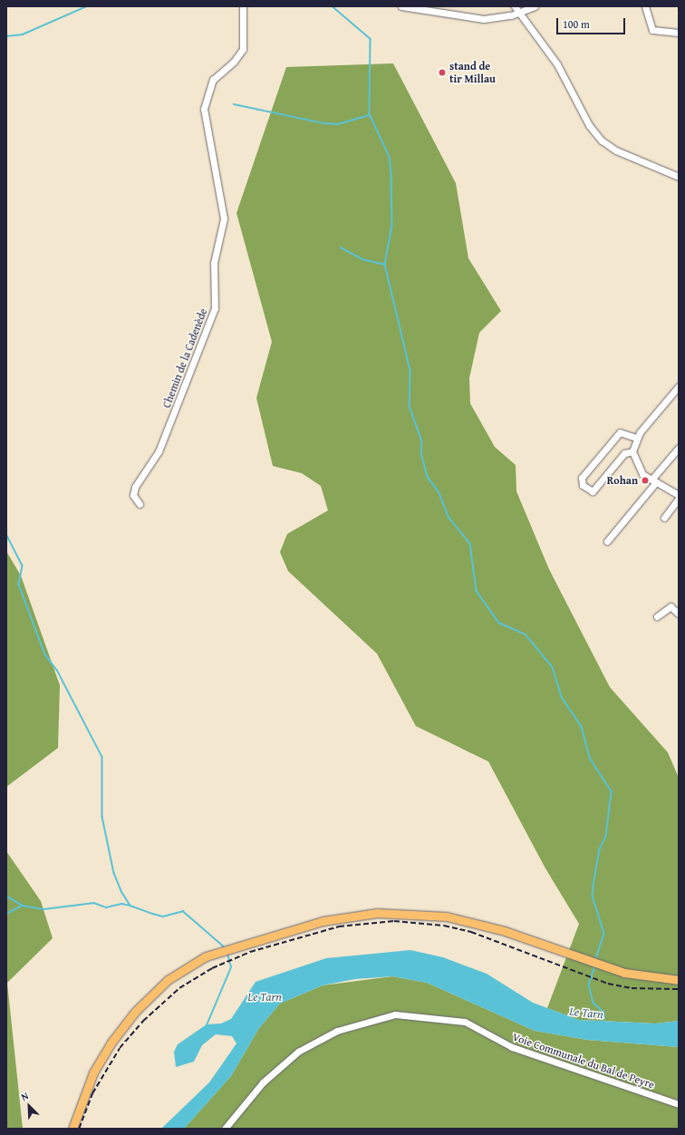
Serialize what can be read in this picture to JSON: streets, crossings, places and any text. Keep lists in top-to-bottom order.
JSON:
{
  "streets": {
    "street": ["Chemin de la Cadenède", "Voie Communale du Bal de Peyre"]
  },
  "water": ["Le Tarn"],
  "places": ["stand de tir Millau", "Rohan"],
  "scale_bar": "100 m",
  "north": "top left"
}
